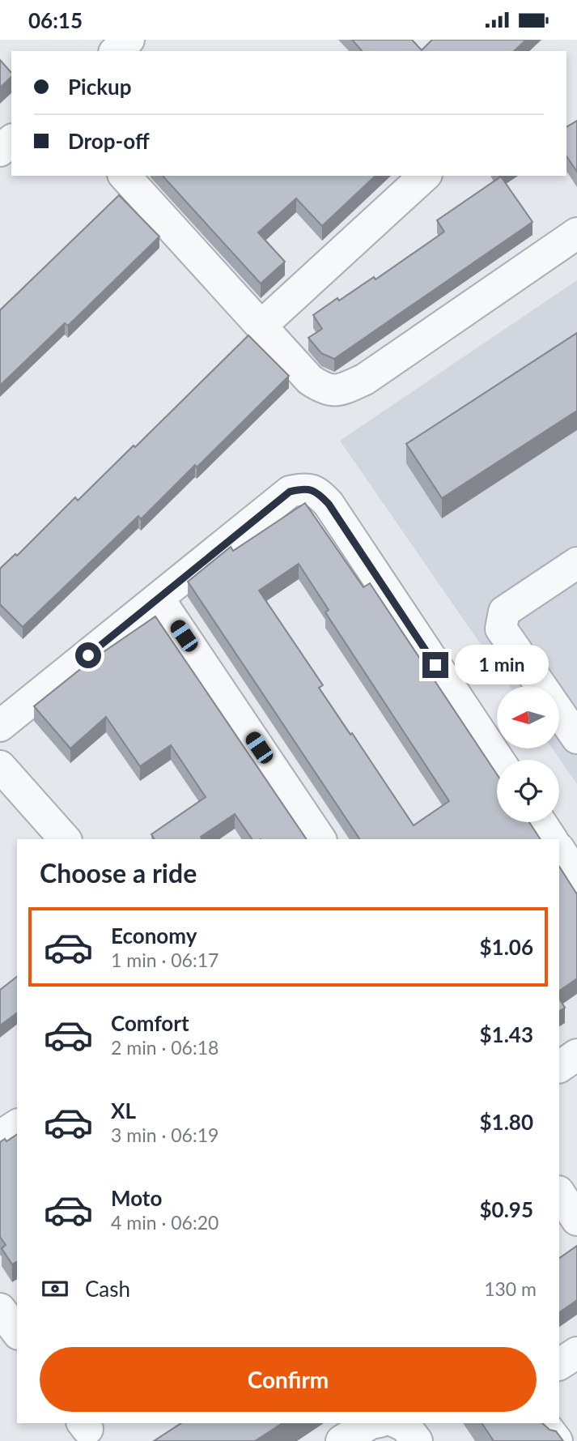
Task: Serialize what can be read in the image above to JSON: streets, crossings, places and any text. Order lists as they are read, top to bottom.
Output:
{
  "north": "left",
  "page": {
    "status": "06:15",
    "banner": ["Pickup", "Drop-off"],
    "bubble": "1 min",
    "heading": "Choose a ride",
    "list": [
      {
        "name": "Economy",
        "note": "1 min · 06:17",
        "value": "$1.06"
      },
      {
        "name": "Comfort",
        "note": "2 min · 06:18",
        "value": "$1.43"
      },
      {
        "name": "XL",
        "note": "3 min · 06:19",
        "value": "$1.80"
      },
      {
        "name": "Moto",
        "note": "4 min · 06:20",
        "value": "$0.95"
      }
    ],
    "pay": ["Cash", "130 m"],
    "buttons": "Confirm"
  }
}
